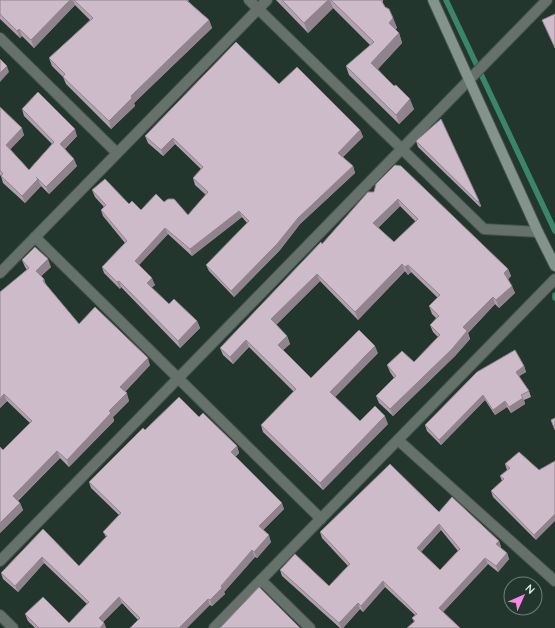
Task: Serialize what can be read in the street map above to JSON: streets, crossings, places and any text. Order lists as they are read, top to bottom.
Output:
{
  "north": "top right"
}
